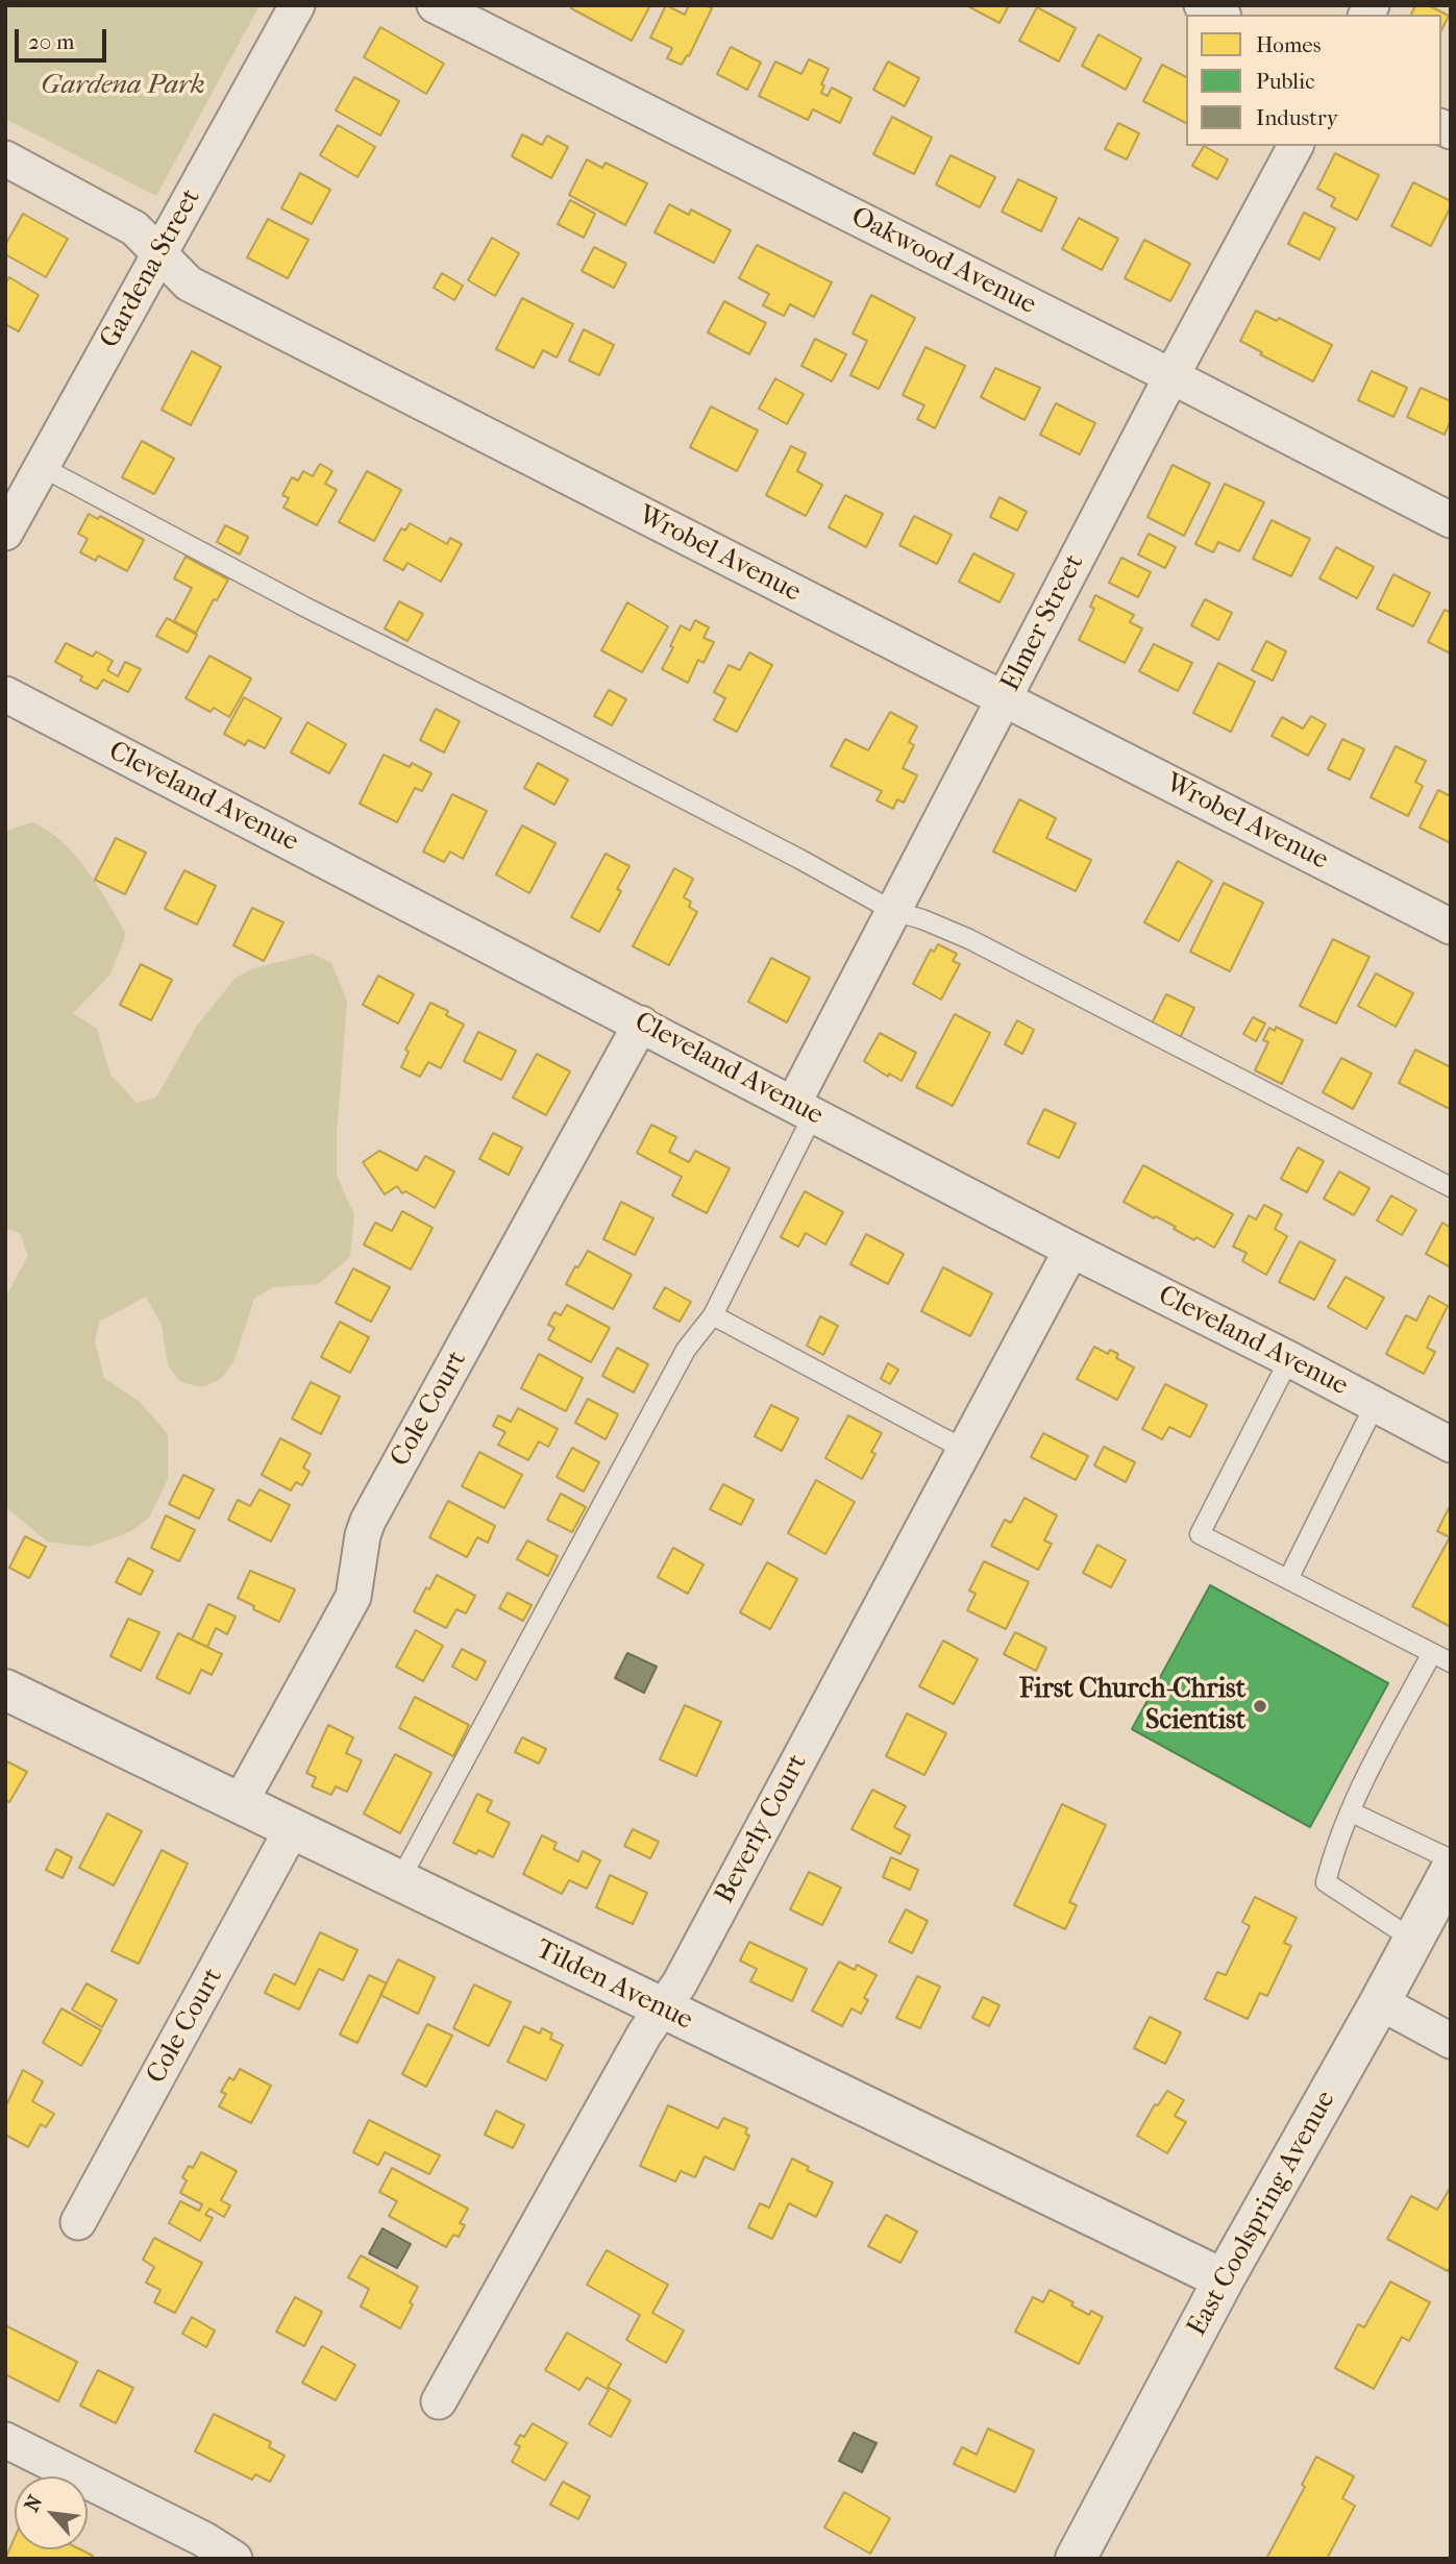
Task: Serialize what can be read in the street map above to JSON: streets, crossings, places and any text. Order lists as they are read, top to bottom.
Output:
{
  "streets": {
    "street": [
      "Oakwood Avenue",
      "Gardena Street",
      "Wrobel Avenue",
      "Elmer Street",
      "Cleveland Avenue",
      "Cole Court",
      "Beverly Court",
      "Tilden Avenue",
      "East Coolspring Avenue"
    ]
  },
  "crossings": [
    ["Oakwood Avenue", "Elmer Street"],
    ["Gardena Street", "Wrobel Avenue"],
    ["Wrobel Avenue", "Elmer Street"],
    ["Elmer Street", "Cleveland Avenue"],
    ["Cleveland Avenue", "Cole Court"],
    ["Cleveland Avenue", "Beverly Court"],
    ["Cole Court", "Tilden Avenue"],
    ["Beverly Court", "Tilden Avenue"],
    ["Tilden Avenue", "East Coolspring Avenue"]
  ],
  "parks": ["Gardena Park"],
  "places": ["First Church-Christ Scientist"],
  "legend": ["Homes", "Public", "Industry"],
  "scale_bar": "20 m",
  "north": "top left"
}
